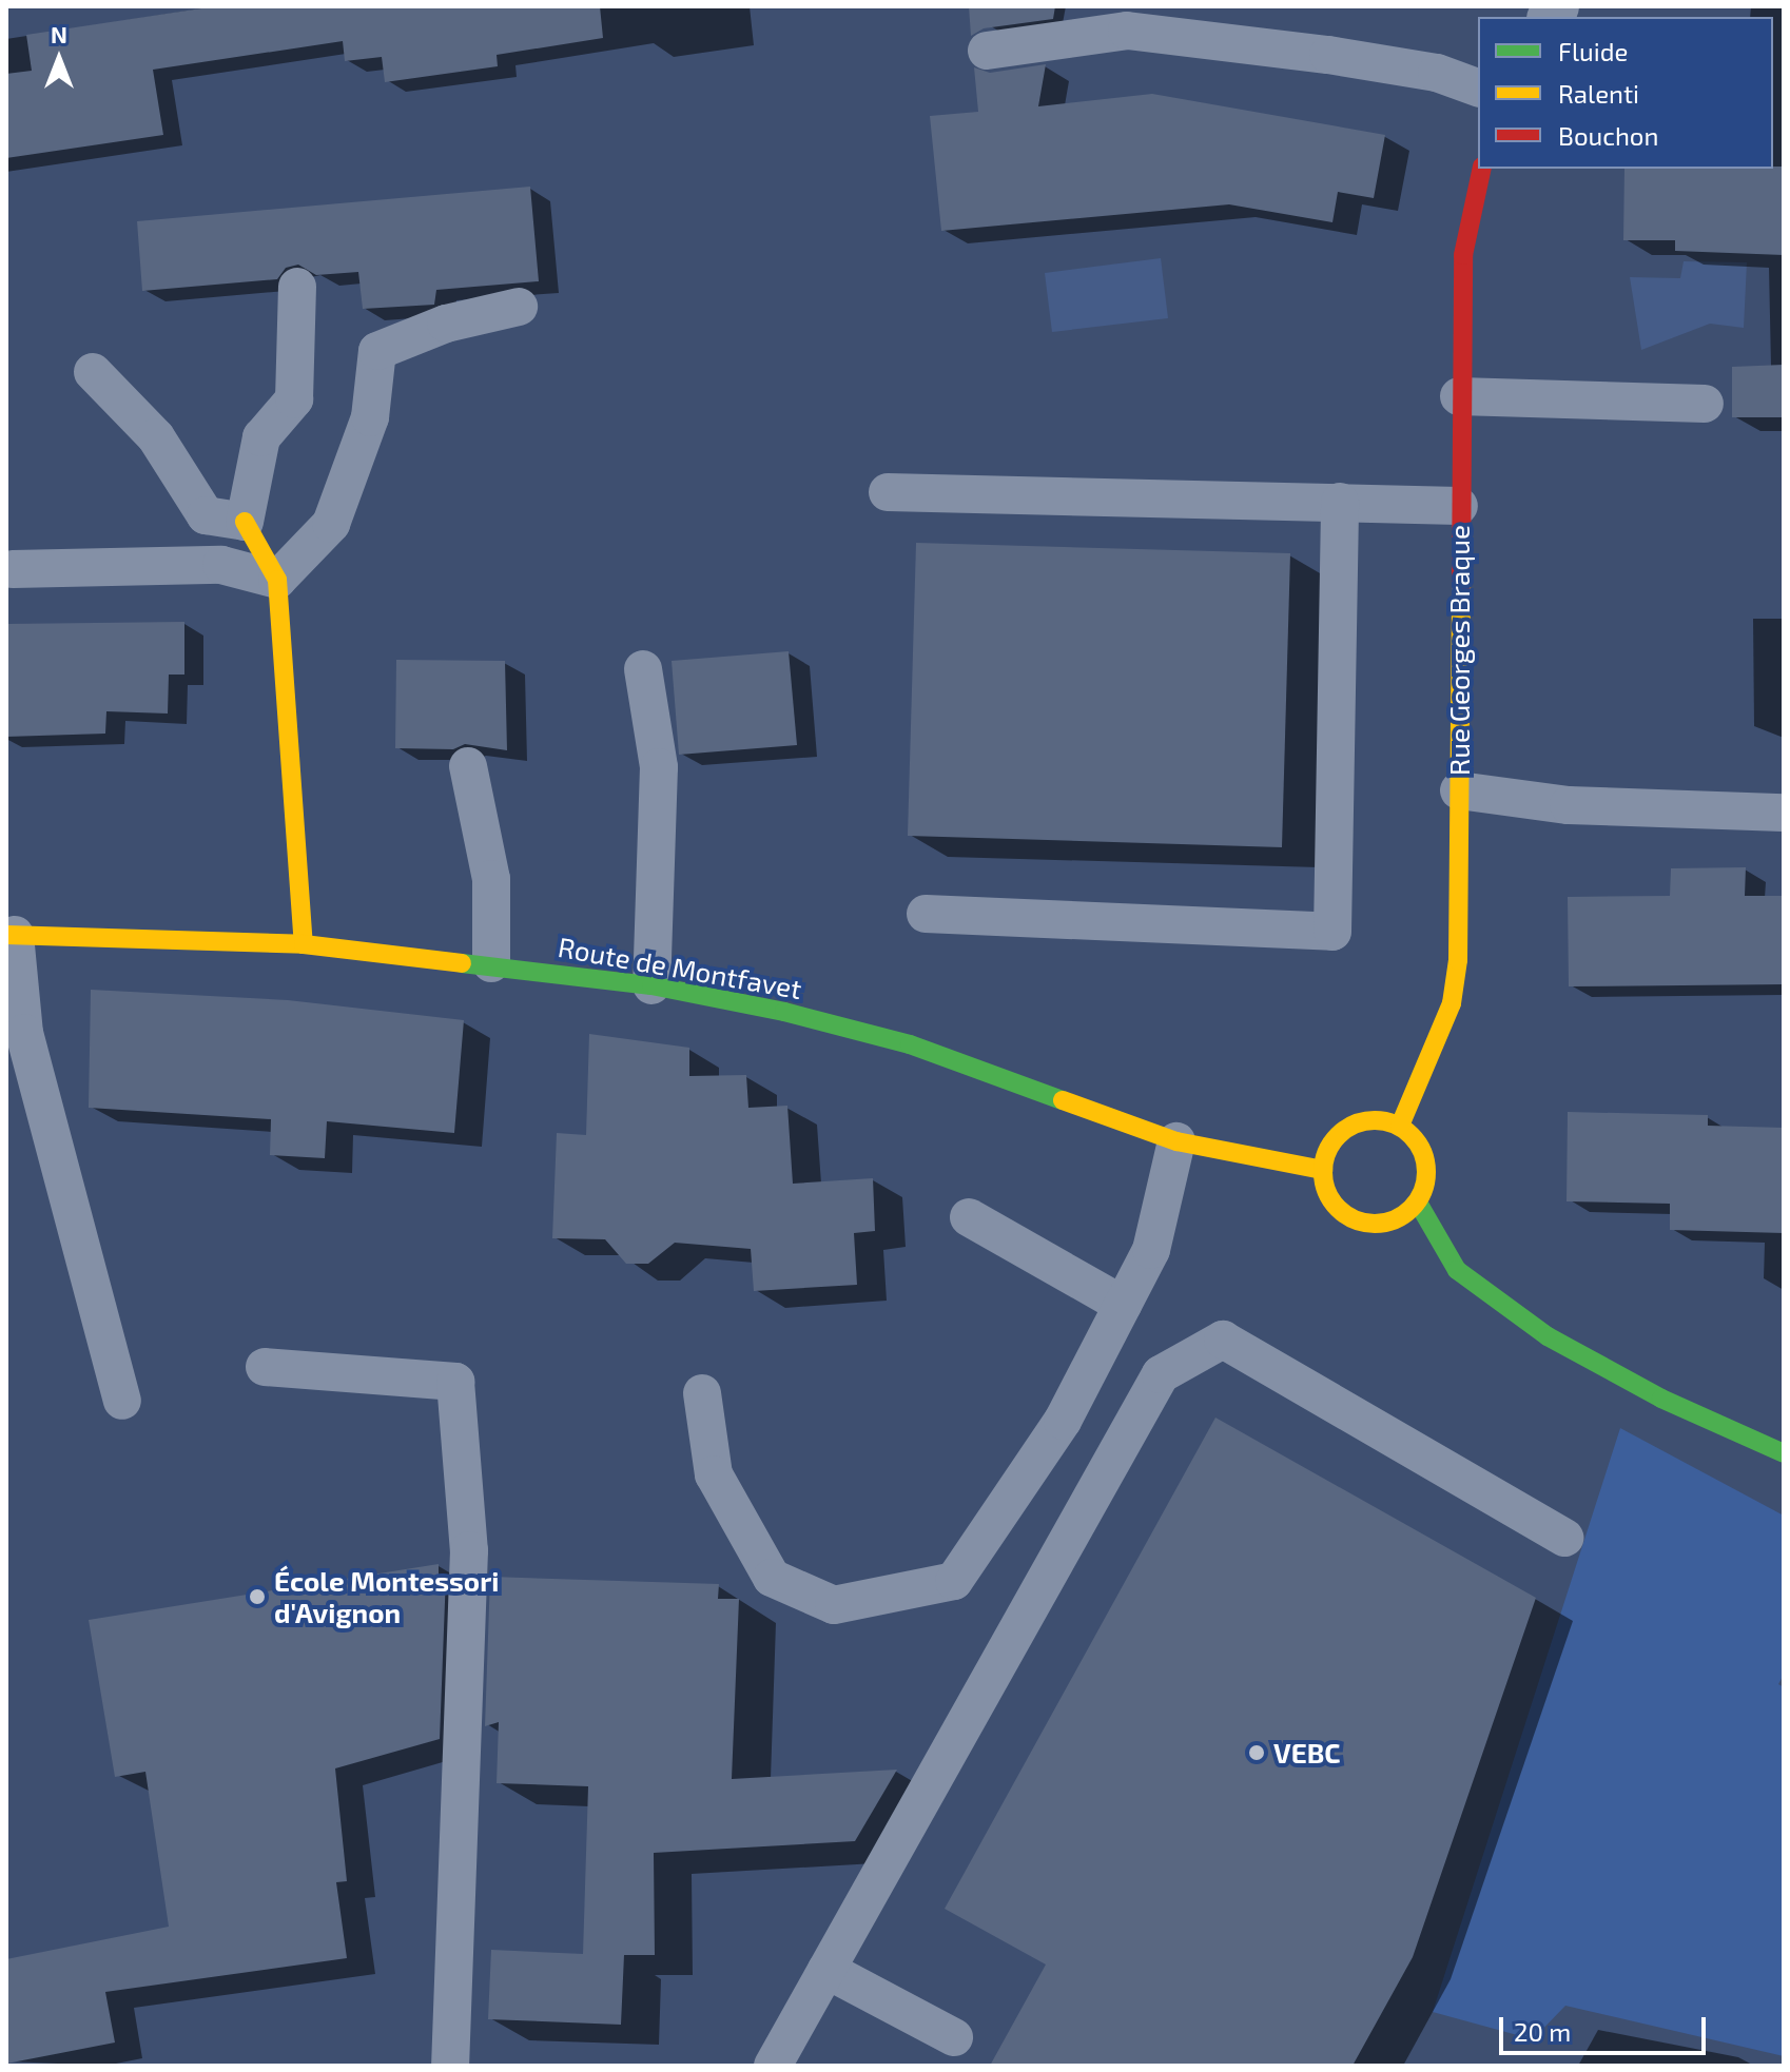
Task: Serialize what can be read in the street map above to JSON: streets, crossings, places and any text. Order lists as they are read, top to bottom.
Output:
{
  "streets": {
    "street": ["Rue Georges Braque", "Route de Montfavet"]
  },
  "crossings": [
    ["Rue Georges Braque", "Route de Montfavet"]
  ],
  "places": ["École Montessori d'Avignon", "VEBC"],
  "legend": ["Fluide", "Ralenti", "Bouchon"],
  "scale_bar": "20 m",
  "north": "top"
}
